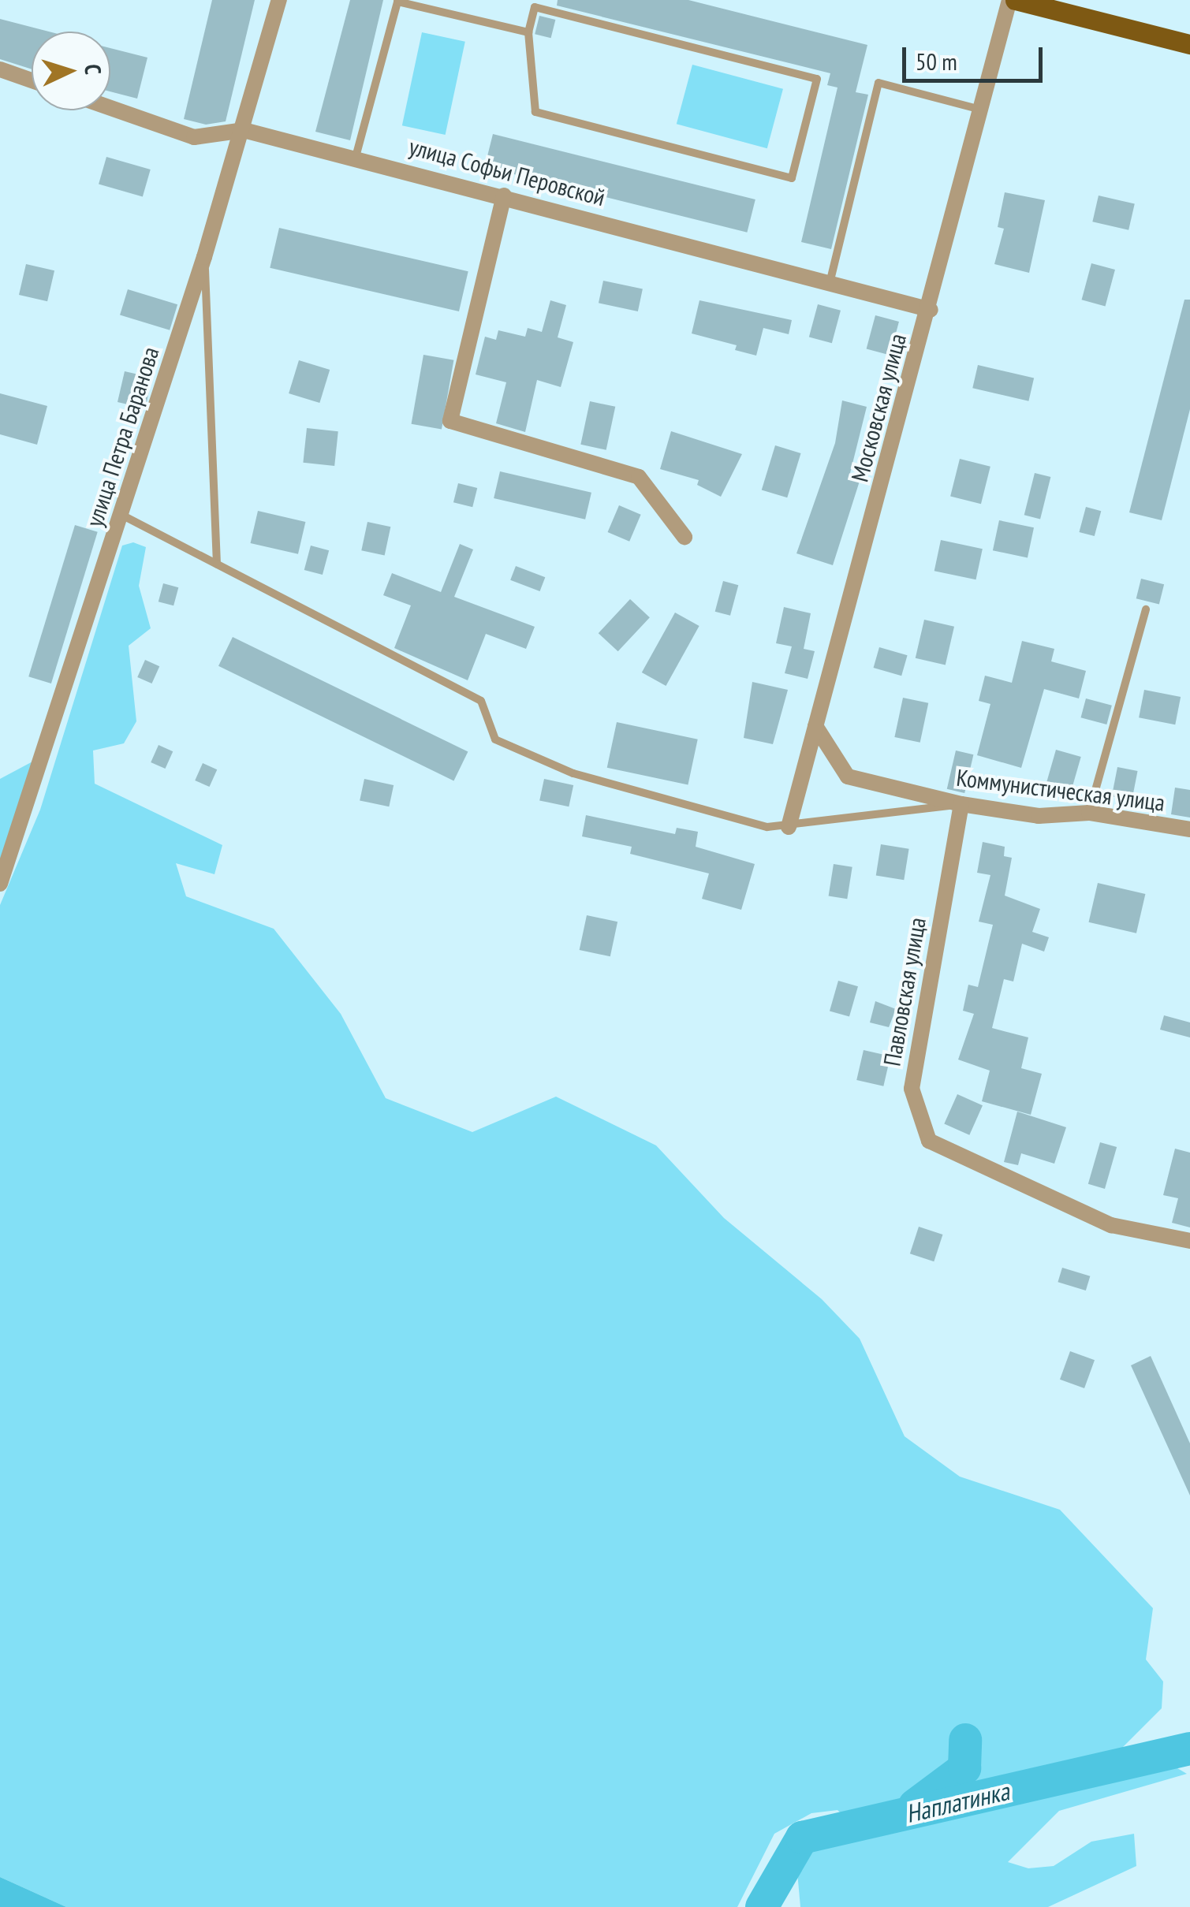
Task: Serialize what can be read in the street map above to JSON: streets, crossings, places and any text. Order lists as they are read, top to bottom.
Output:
{
  "streets": {
    "street": [
      "улица Софьи Перовской",
      "Московская улица",
      "улица Петра Баранова",
      "Коммунистическая улица",
      "Павловская улица"
    ]
  },
  "crossings": [
    ["улица Софьи Перовской", "Московская улица"],
    ["улица Софьи Перовской", "улица Петра Баранова"],
    ["Московская улица", "Коммунистическая улица"],
    ["Коммунистическая улица", "Павловская улица"]
  ],
  "water": ["Наплатинка"],
  "scale_bar": "50 m",
  "north": "right"
}
